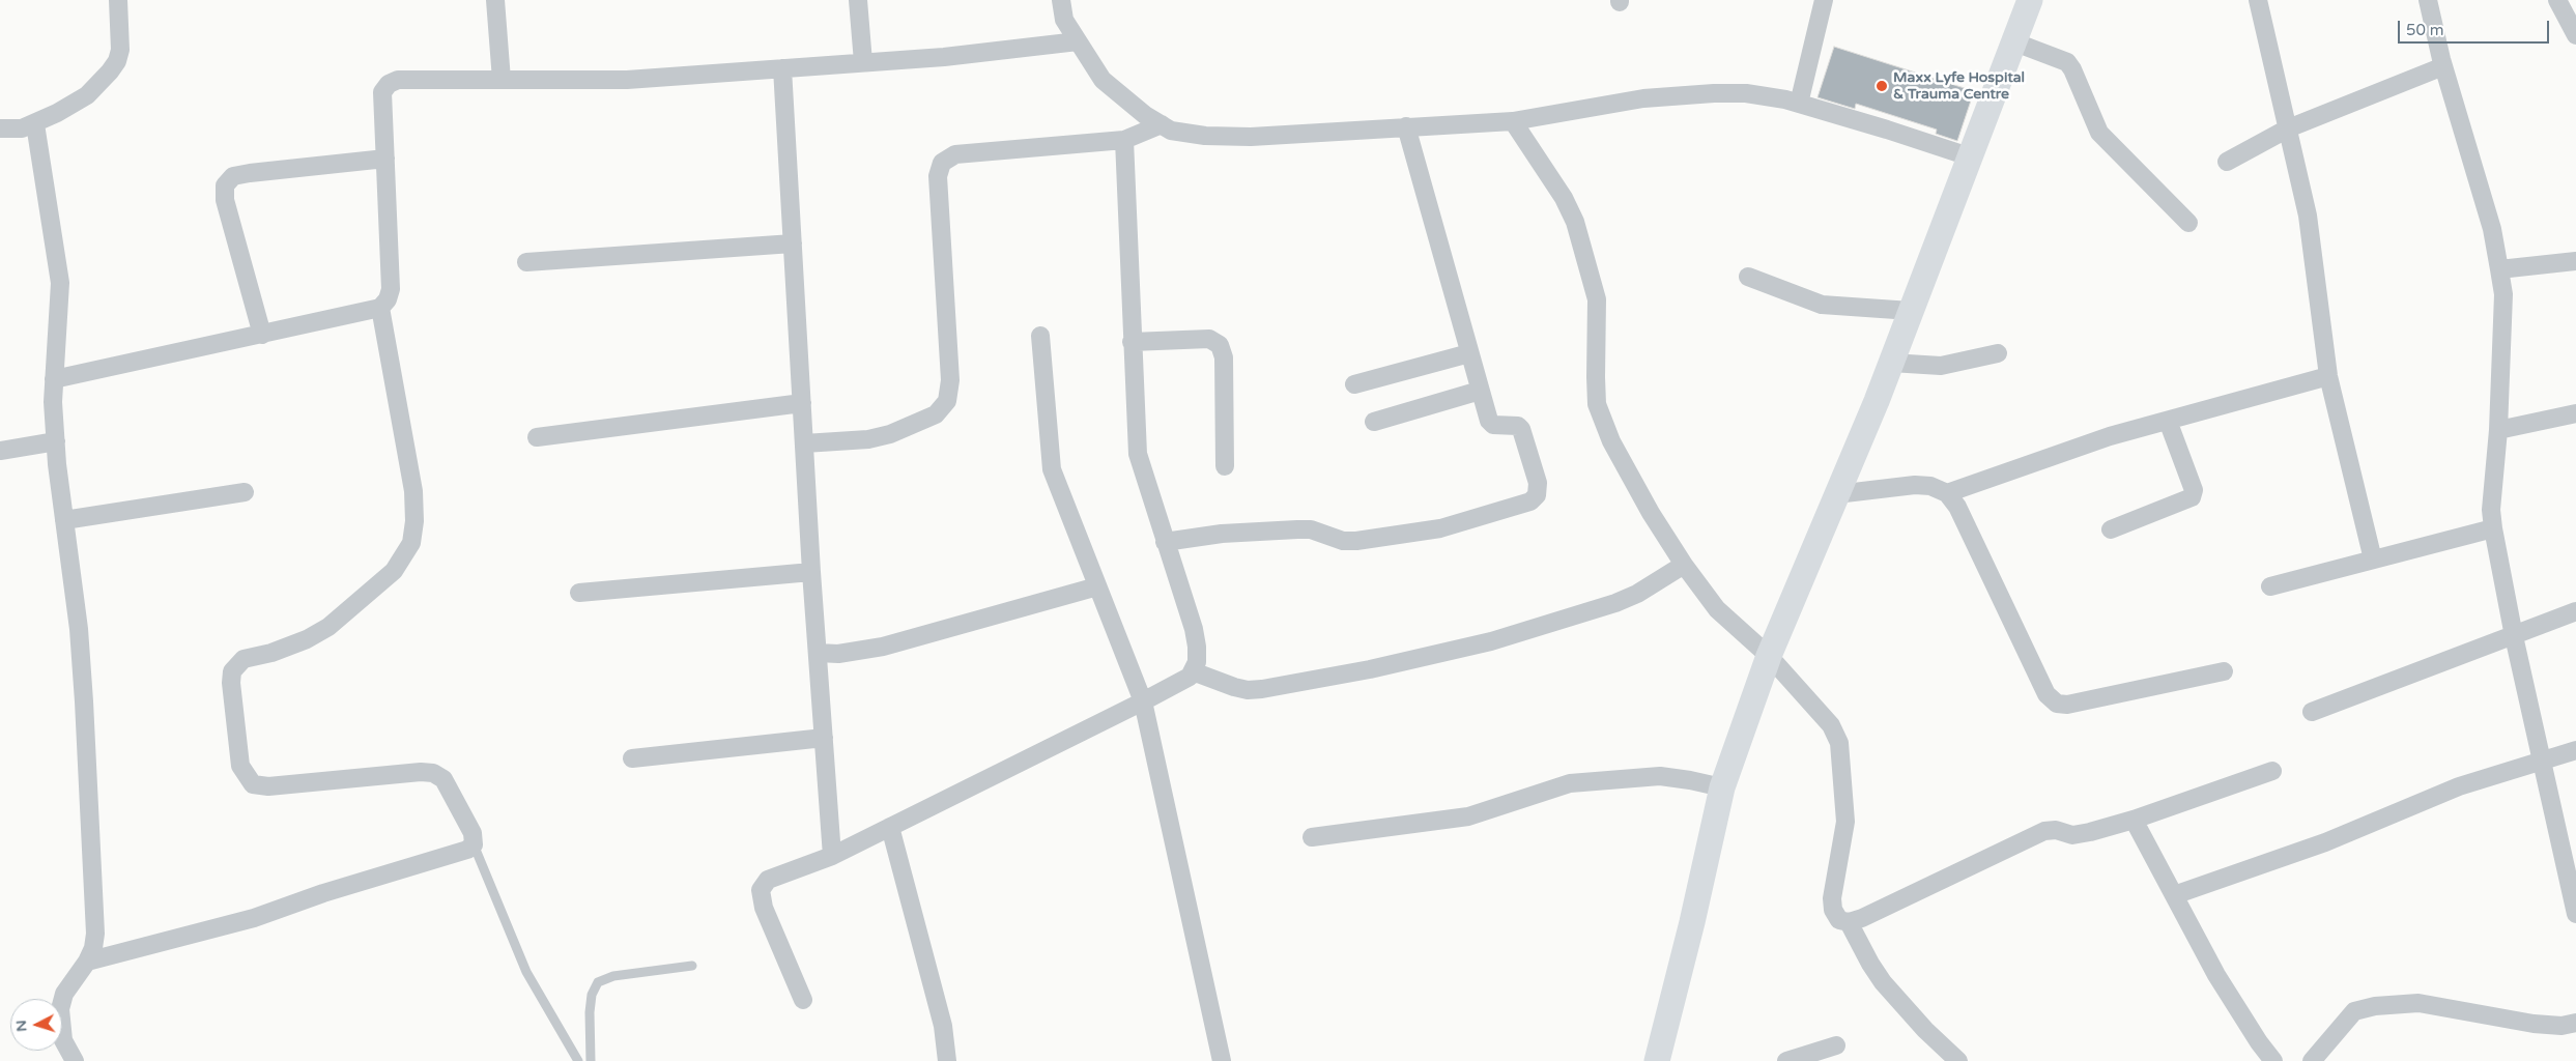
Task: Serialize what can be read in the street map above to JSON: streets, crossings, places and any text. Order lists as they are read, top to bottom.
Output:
{
  "places": ["Maxx Lyfe Hospital & Trauma Centre"],
  "scale_bar": "50 m",
  "north": "left"
}
